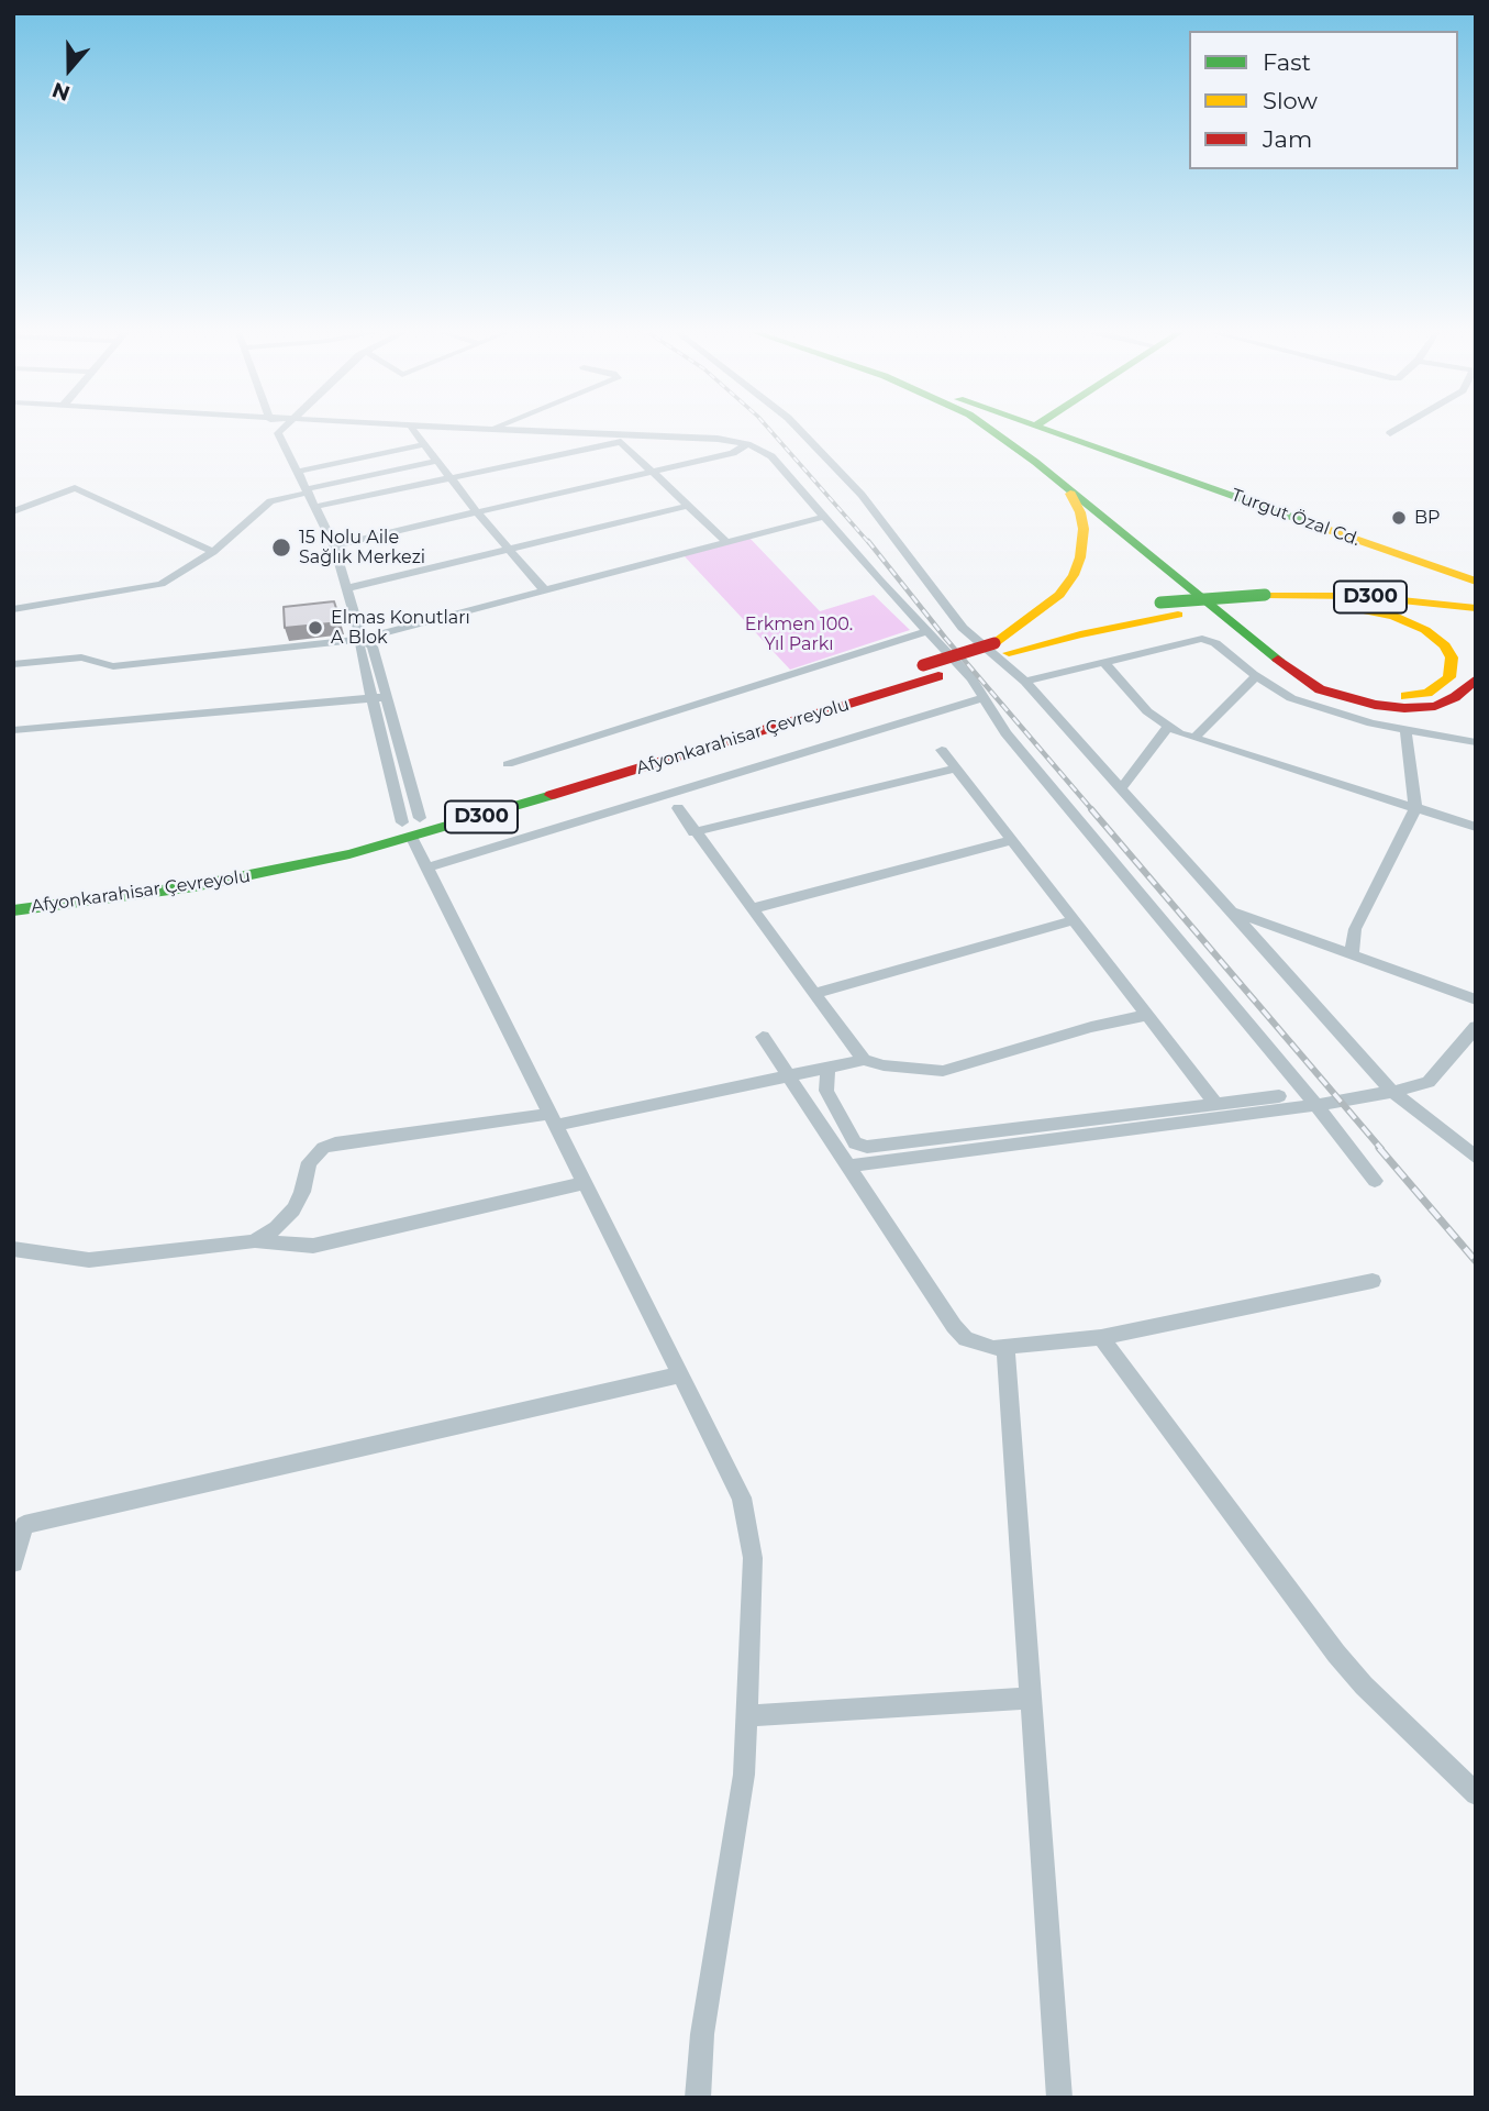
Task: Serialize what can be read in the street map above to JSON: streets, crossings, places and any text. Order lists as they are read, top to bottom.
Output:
{
  "streets": {
    "main road": ["Turgut Özal Cd.", "D300", "Afyonkarahisar Çevreyolu"]
  },
  "parks": ["Erkmen 100. Yıl Parkı"],
  "places": ["BP", "15 Nolu Aile Sağlık Merkezi", "Elmas Konutları A Blok"],
  "legend": ["Fast", "Slow", "Jam"],
  "north": "bottom"
}
